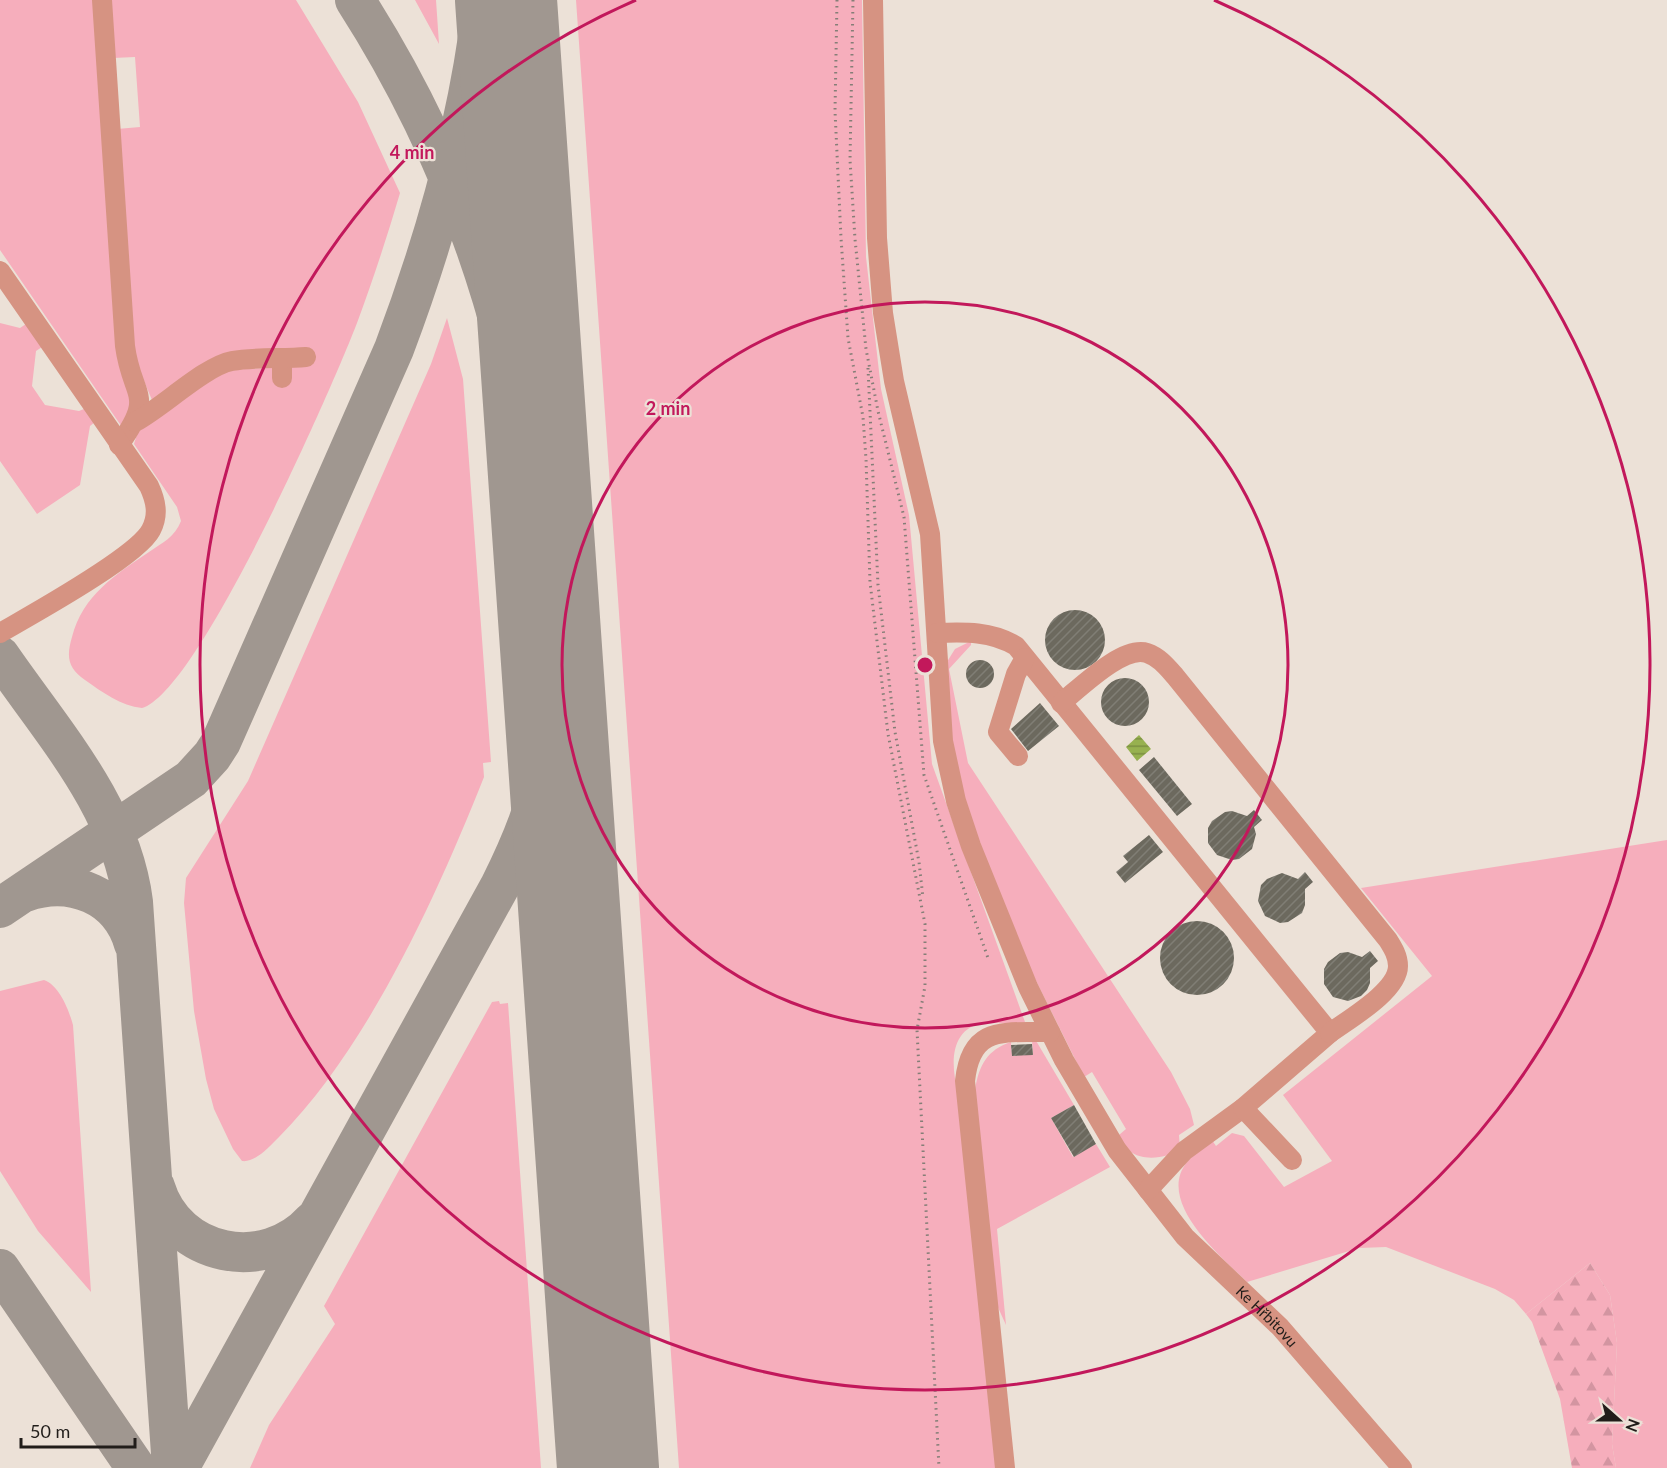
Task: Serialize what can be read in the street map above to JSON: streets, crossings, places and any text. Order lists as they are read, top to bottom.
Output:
{
  "streets": {
    "street": ["Ke Hřbitovu"]
  },
  "scale_bar": "50 m",
  "north": "right",
  "rings": ["4 min", "2 min"]
}
